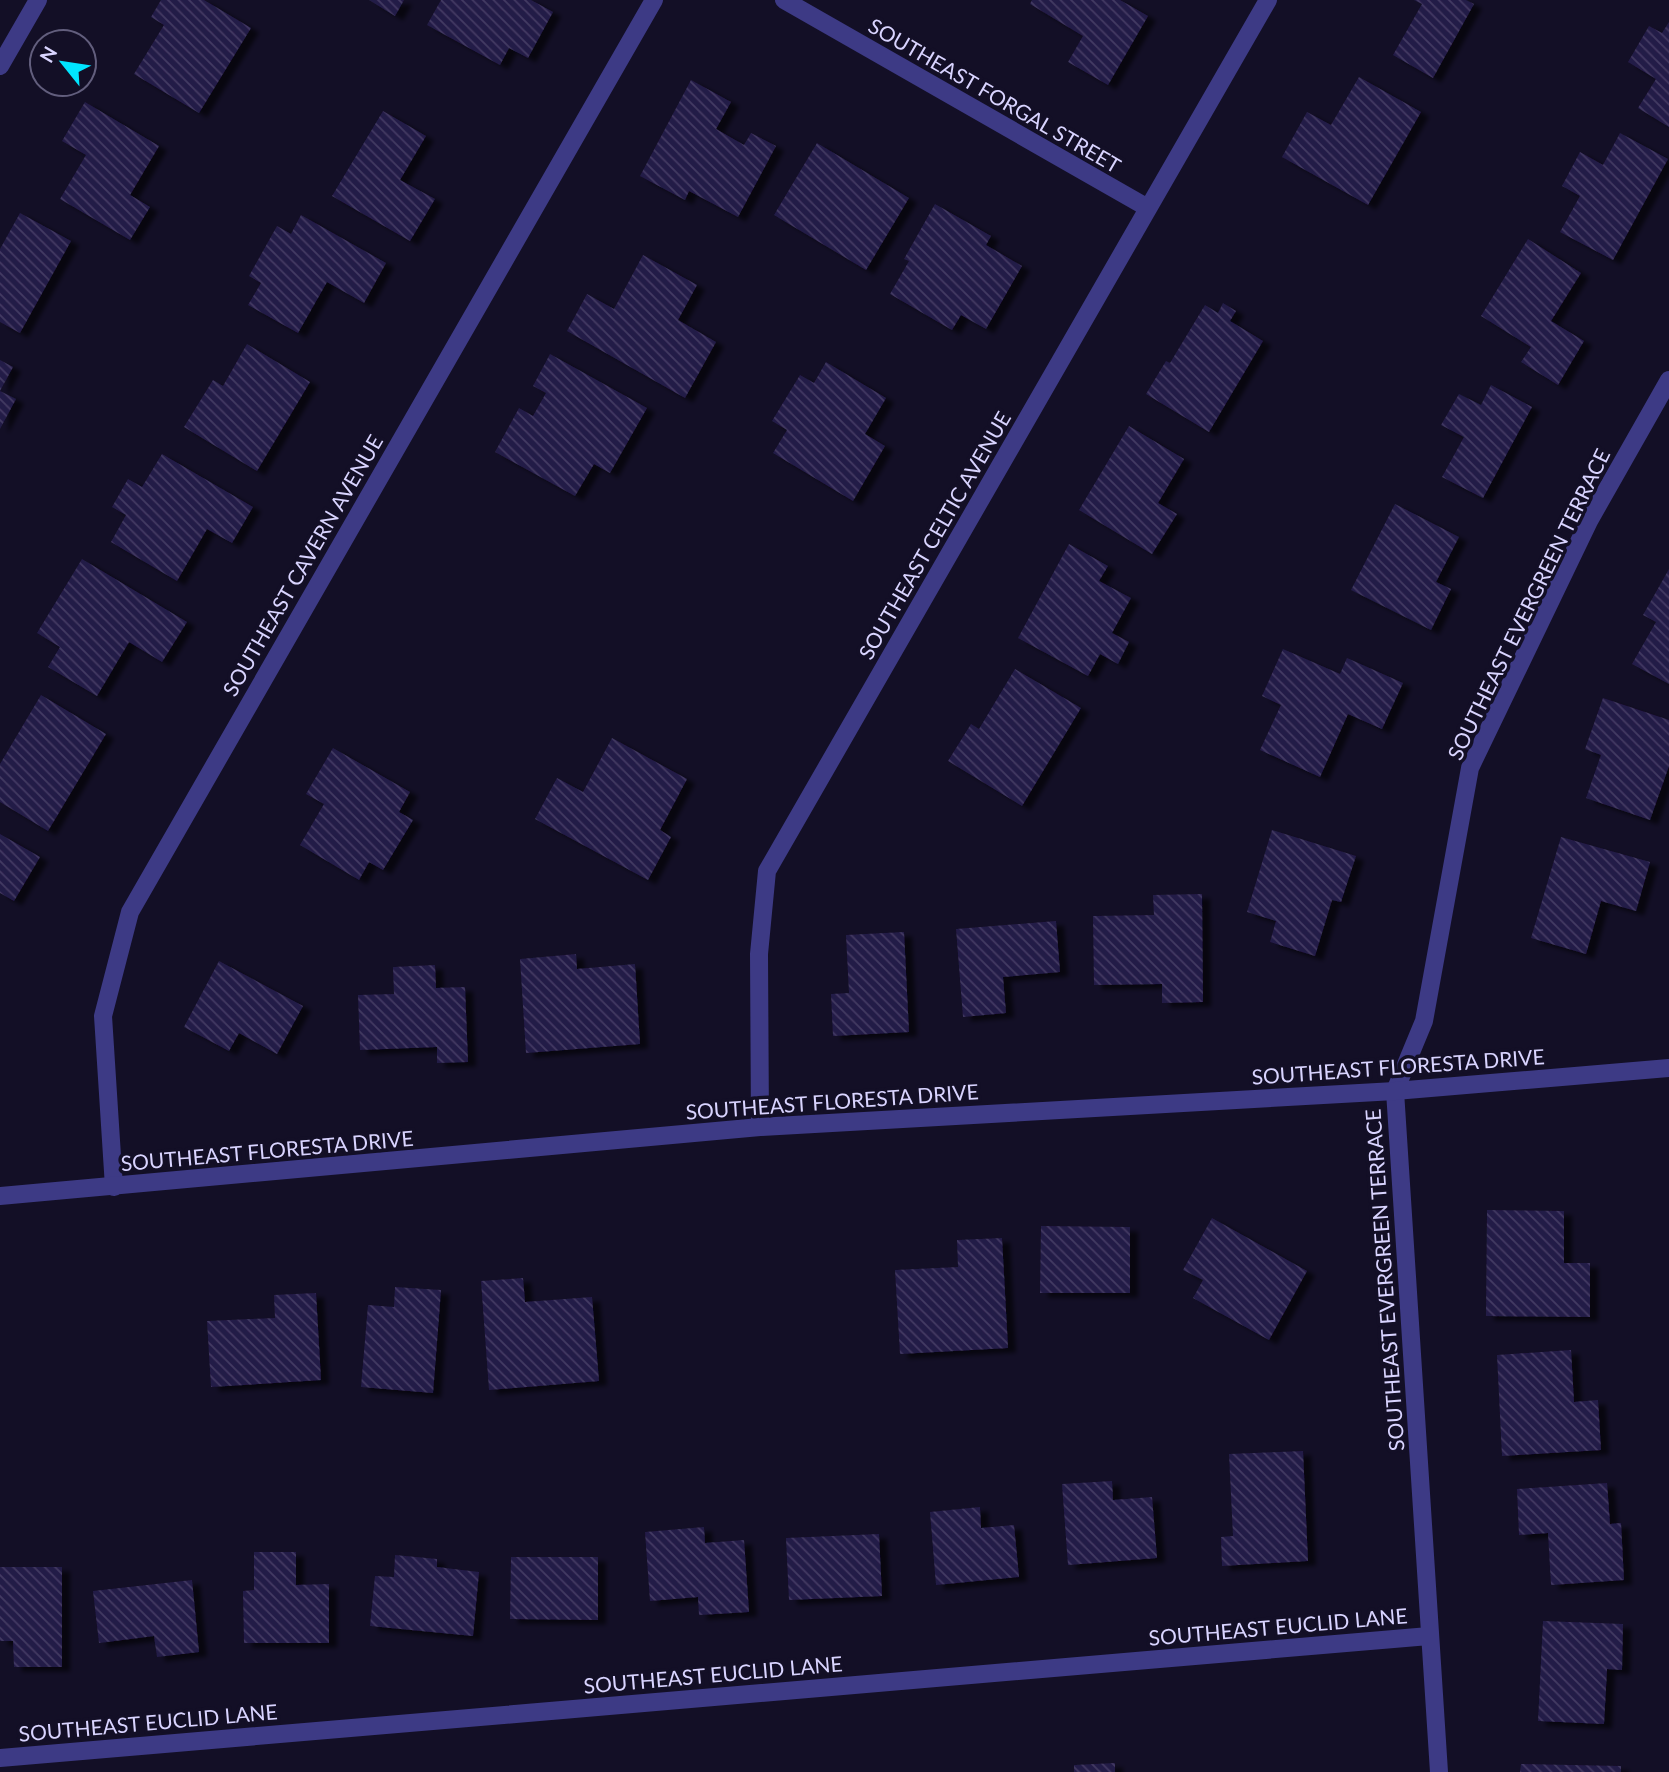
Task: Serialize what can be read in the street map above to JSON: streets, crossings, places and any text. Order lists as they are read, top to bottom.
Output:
{
  "streets": {
    "street": [
      "SOUTHEAST FORGAL STREET",
      "SOUTHEAST CELTIC AVENUE",
      "SOUTHEAST CAVERN AVENUE",
      "SOUTHEAST EVERGREEN TERRACE",
      "SOUTHEAST FLORESTA DRIVE",
      "SOUTHEAST EUCLID LANE"
    ]
  },
  "crossings": [
    ["SOUTHEAST FORGAL STREET", "SOUTHEAST CELTIC AVENUE"],
    ["SOUTHEAST CELTIC AVENUE", "SOUTHEAST FLORESTA DRIVE"],
    ["SOUTHEAST CAVERN AVENUE", "SOUTHEAST FLORESTA DRIVE"],
    ["SOUTHEAST EVERGREEN TERRACE", "SOUTHEAST FLORESTA DRIVE"],
    ["SOUTHEAST EVERGREEN TERRACE", "SOUTHEAST EUCLID LANE"]
  ],
  "north": "top left"
}
